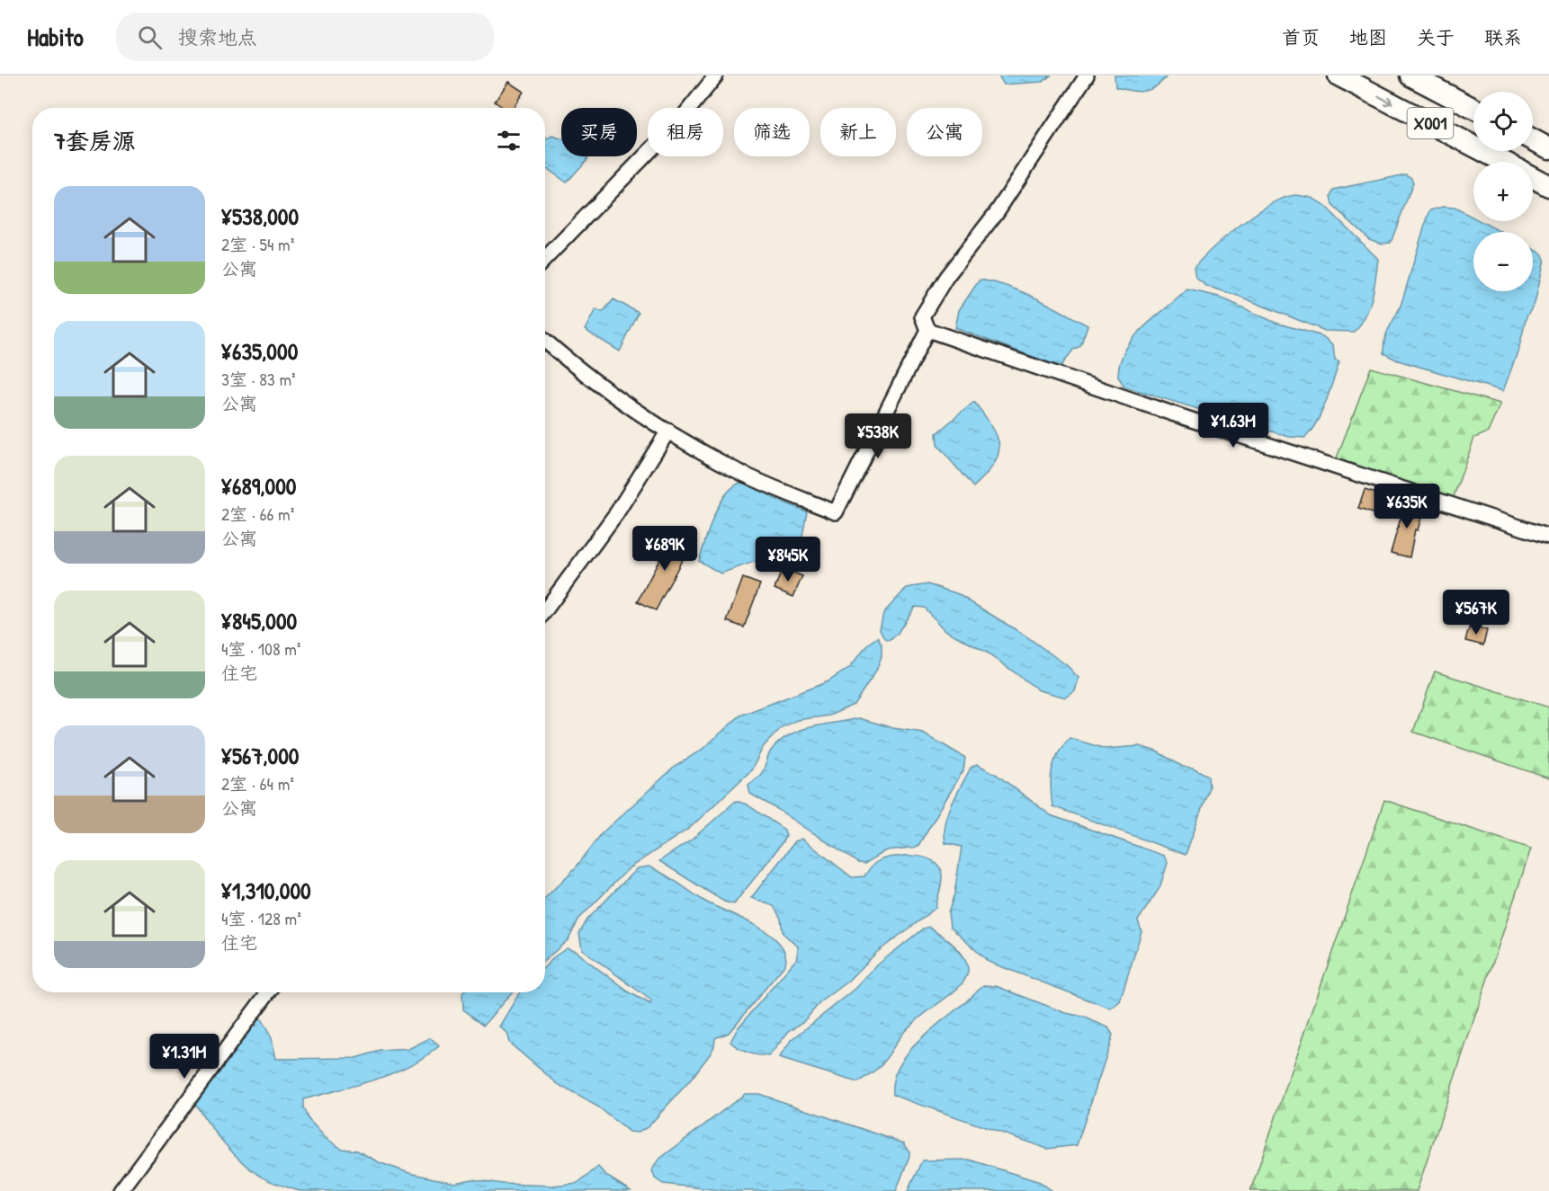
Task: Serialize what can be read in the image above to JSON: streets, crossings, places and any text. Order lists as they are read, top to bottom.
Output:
{
  "streets": {
    "main road": ["X001"]
  },
  "page": {
    "header": "Habito",
    "search": "搜索地点",
    "nav": [
      "首页",
      "地图",
      "关于",
      "联系"
    ],
    "map_buttons": ["+", "−"],
    "chip": [
      "买房",
      "租房",
      "筛选",
      "新上",
      "公寓"
    ],
    "heading": "7套房源",
    "list": [
      {
        "name": "¥538,000",
        "note": "2室 · 54 m² · 公寓"
      },
      {
        "name": "¥635,000",
        "note": "3室 · 83 m² · 公寓"
      },
      {
        "name": "¥689,000",
        "note": "2室 · 66 m² · 公寓"
      },
      {
        "name": "¥845,000",
        "note": "4室 · 108 m² · 住宅"
      },
      {
        "name": "¥567,000",
        "note": "2室 · 64 m² · 公寓"
      },
      {
        "name": "¥1,310,000",
        "note": "4室 · 128 m² · 住宅"
      }
    ],
    "price": [
      "¥1.63M",
      "¥538K",
      "¥635K",
      "¥689K",
      "¥845K",
      "¥567K",
      "¥1.31M"
    ]
  }
}
